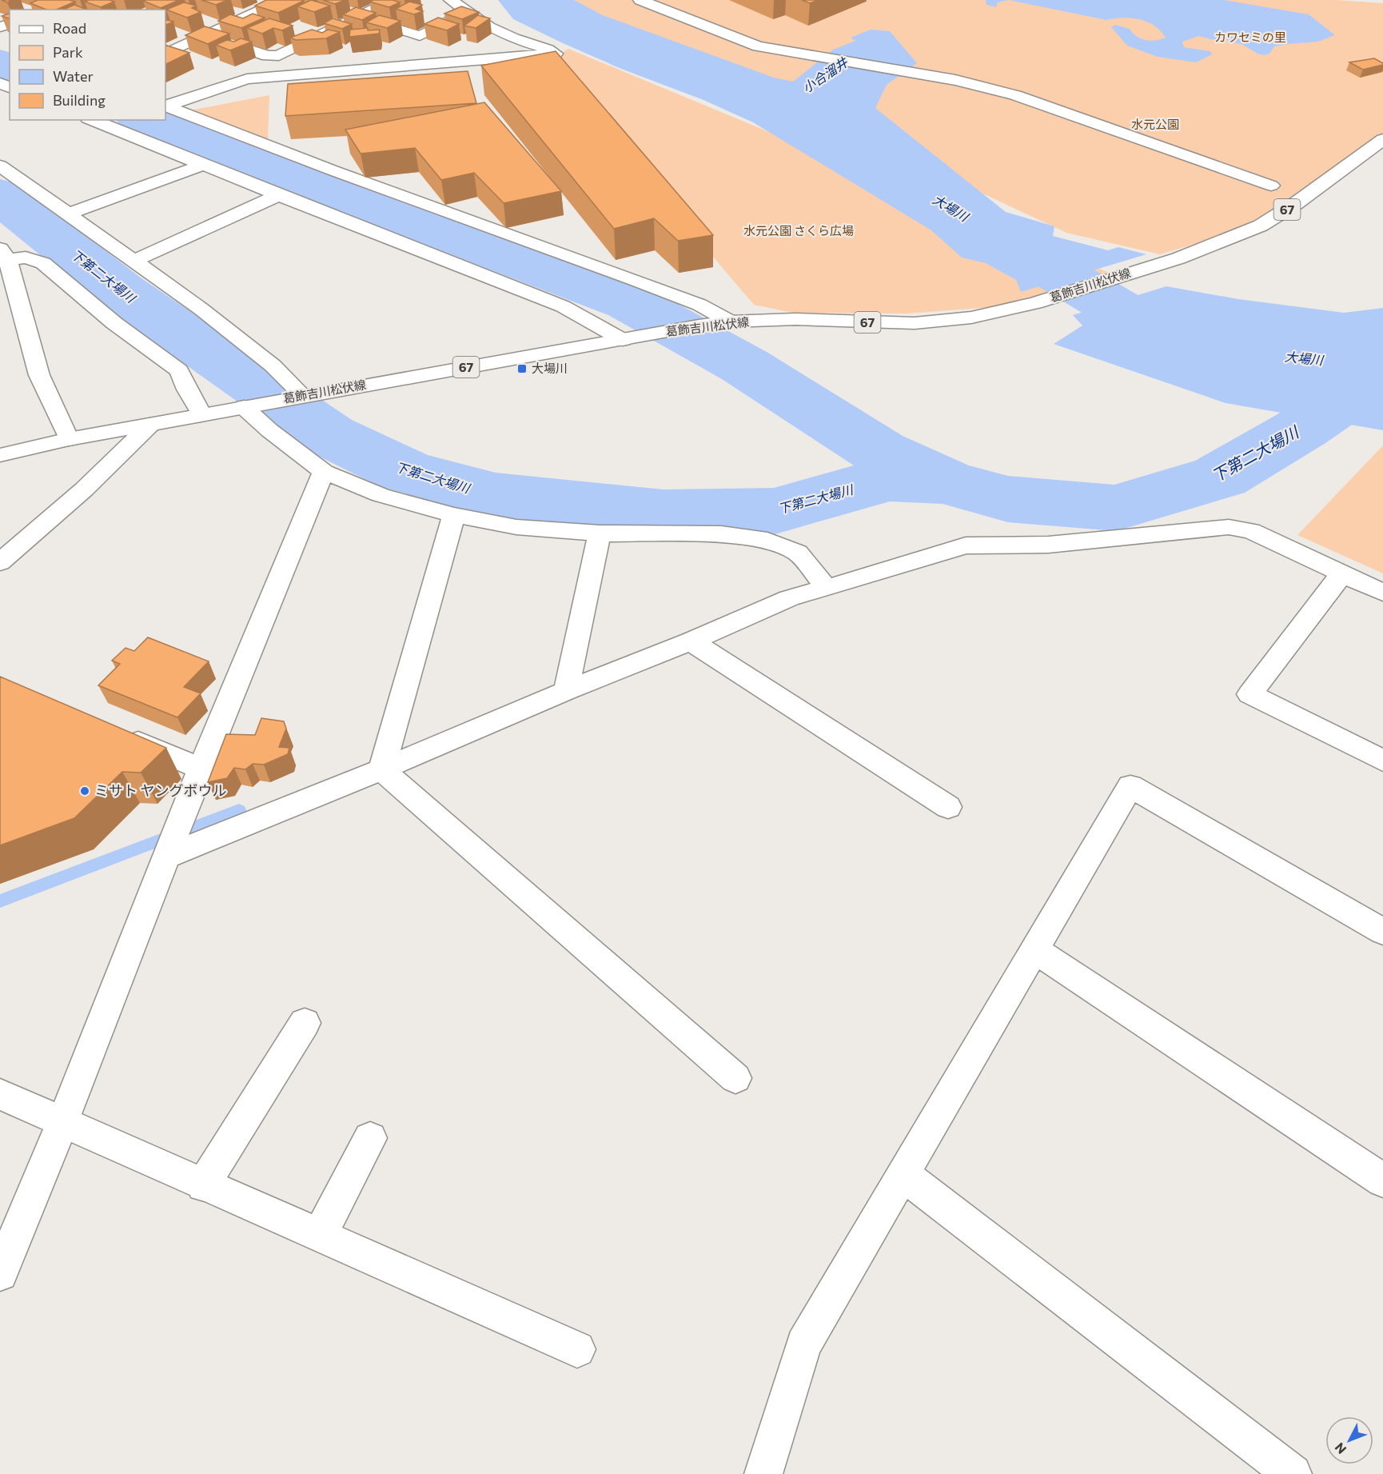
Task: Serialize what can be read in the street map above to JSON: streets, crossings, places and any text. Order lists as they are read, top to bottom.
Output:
{
  "streets": {
    "street": ["67", "葛飾吉川松伏線"]
  },
  "water": ["小合溜井", "大場川", "下第二大場川"],
  "parks": ["カワセミの里", "水元公園", "水元公園 さくら広場"],
  "places": {
    "transit": ["大場川"],
    "other": ["ミサト ヤングボウル"]
  },
  "legend": [
    "Road",
    "Park",
    "Water",
    "Building"
  ],
  "north": "bottom left"
}
